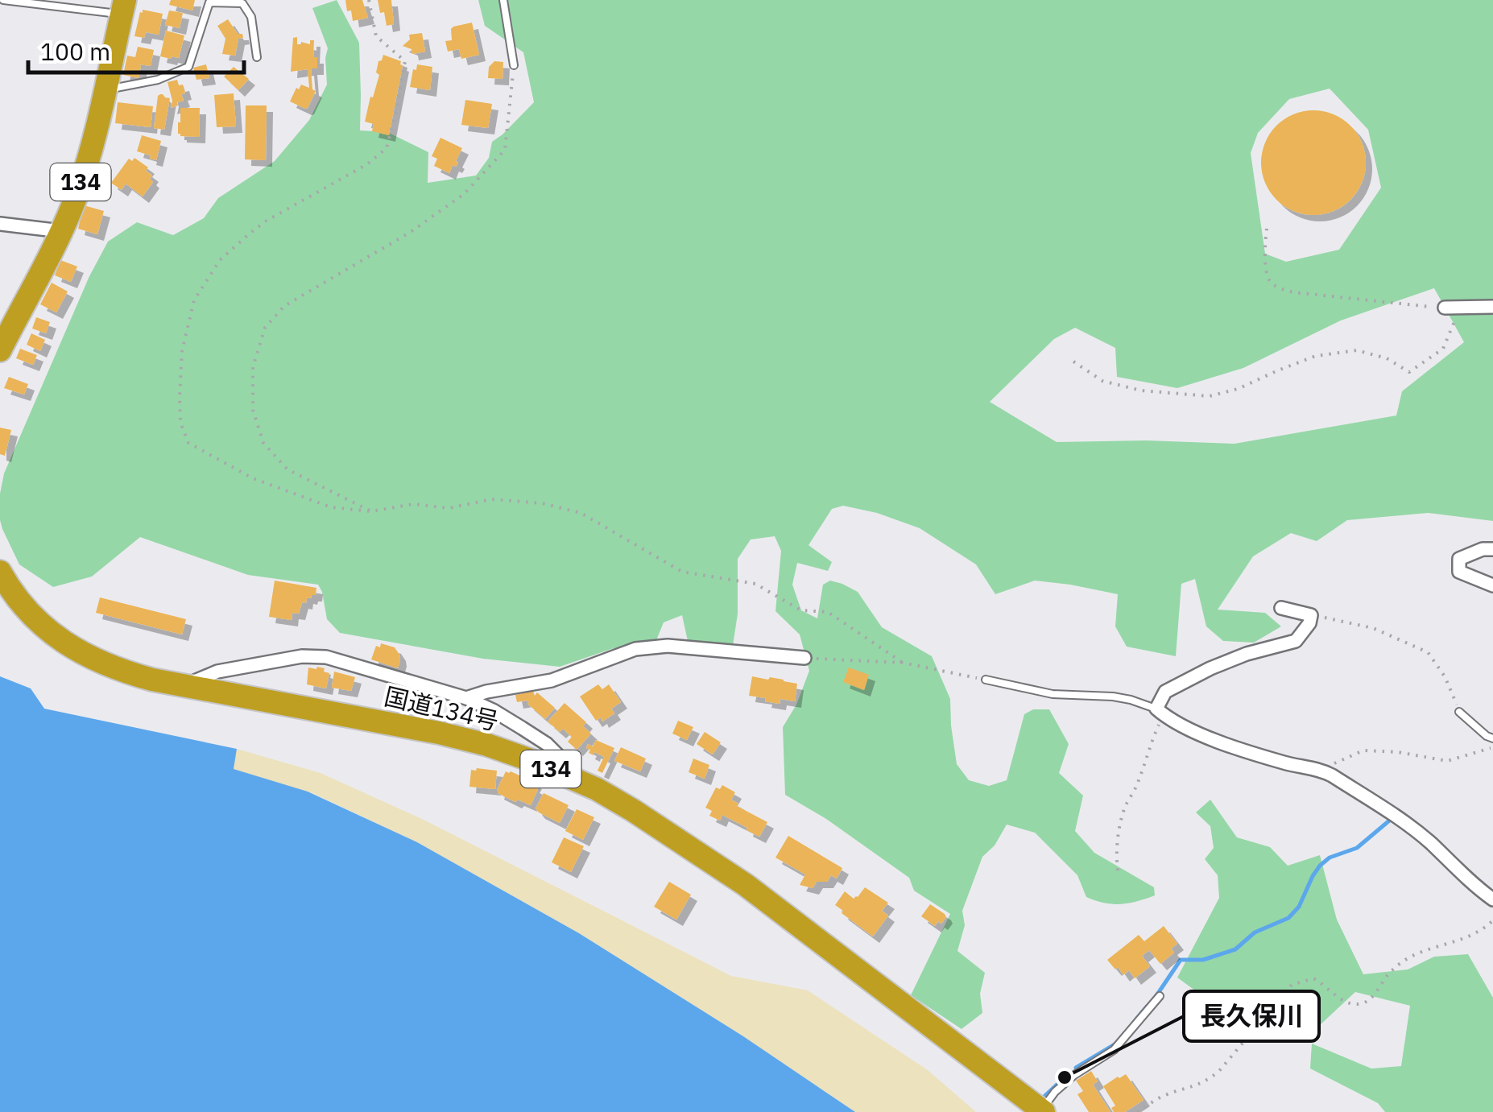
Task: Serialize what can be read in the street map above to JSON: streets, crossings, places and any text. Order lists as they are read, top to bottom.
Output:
{
  "streets": {
    "highway": ["134", "国道134号"]
  },
  "places": ["長久保川"],
  "scale_bar": "100 m"
}
